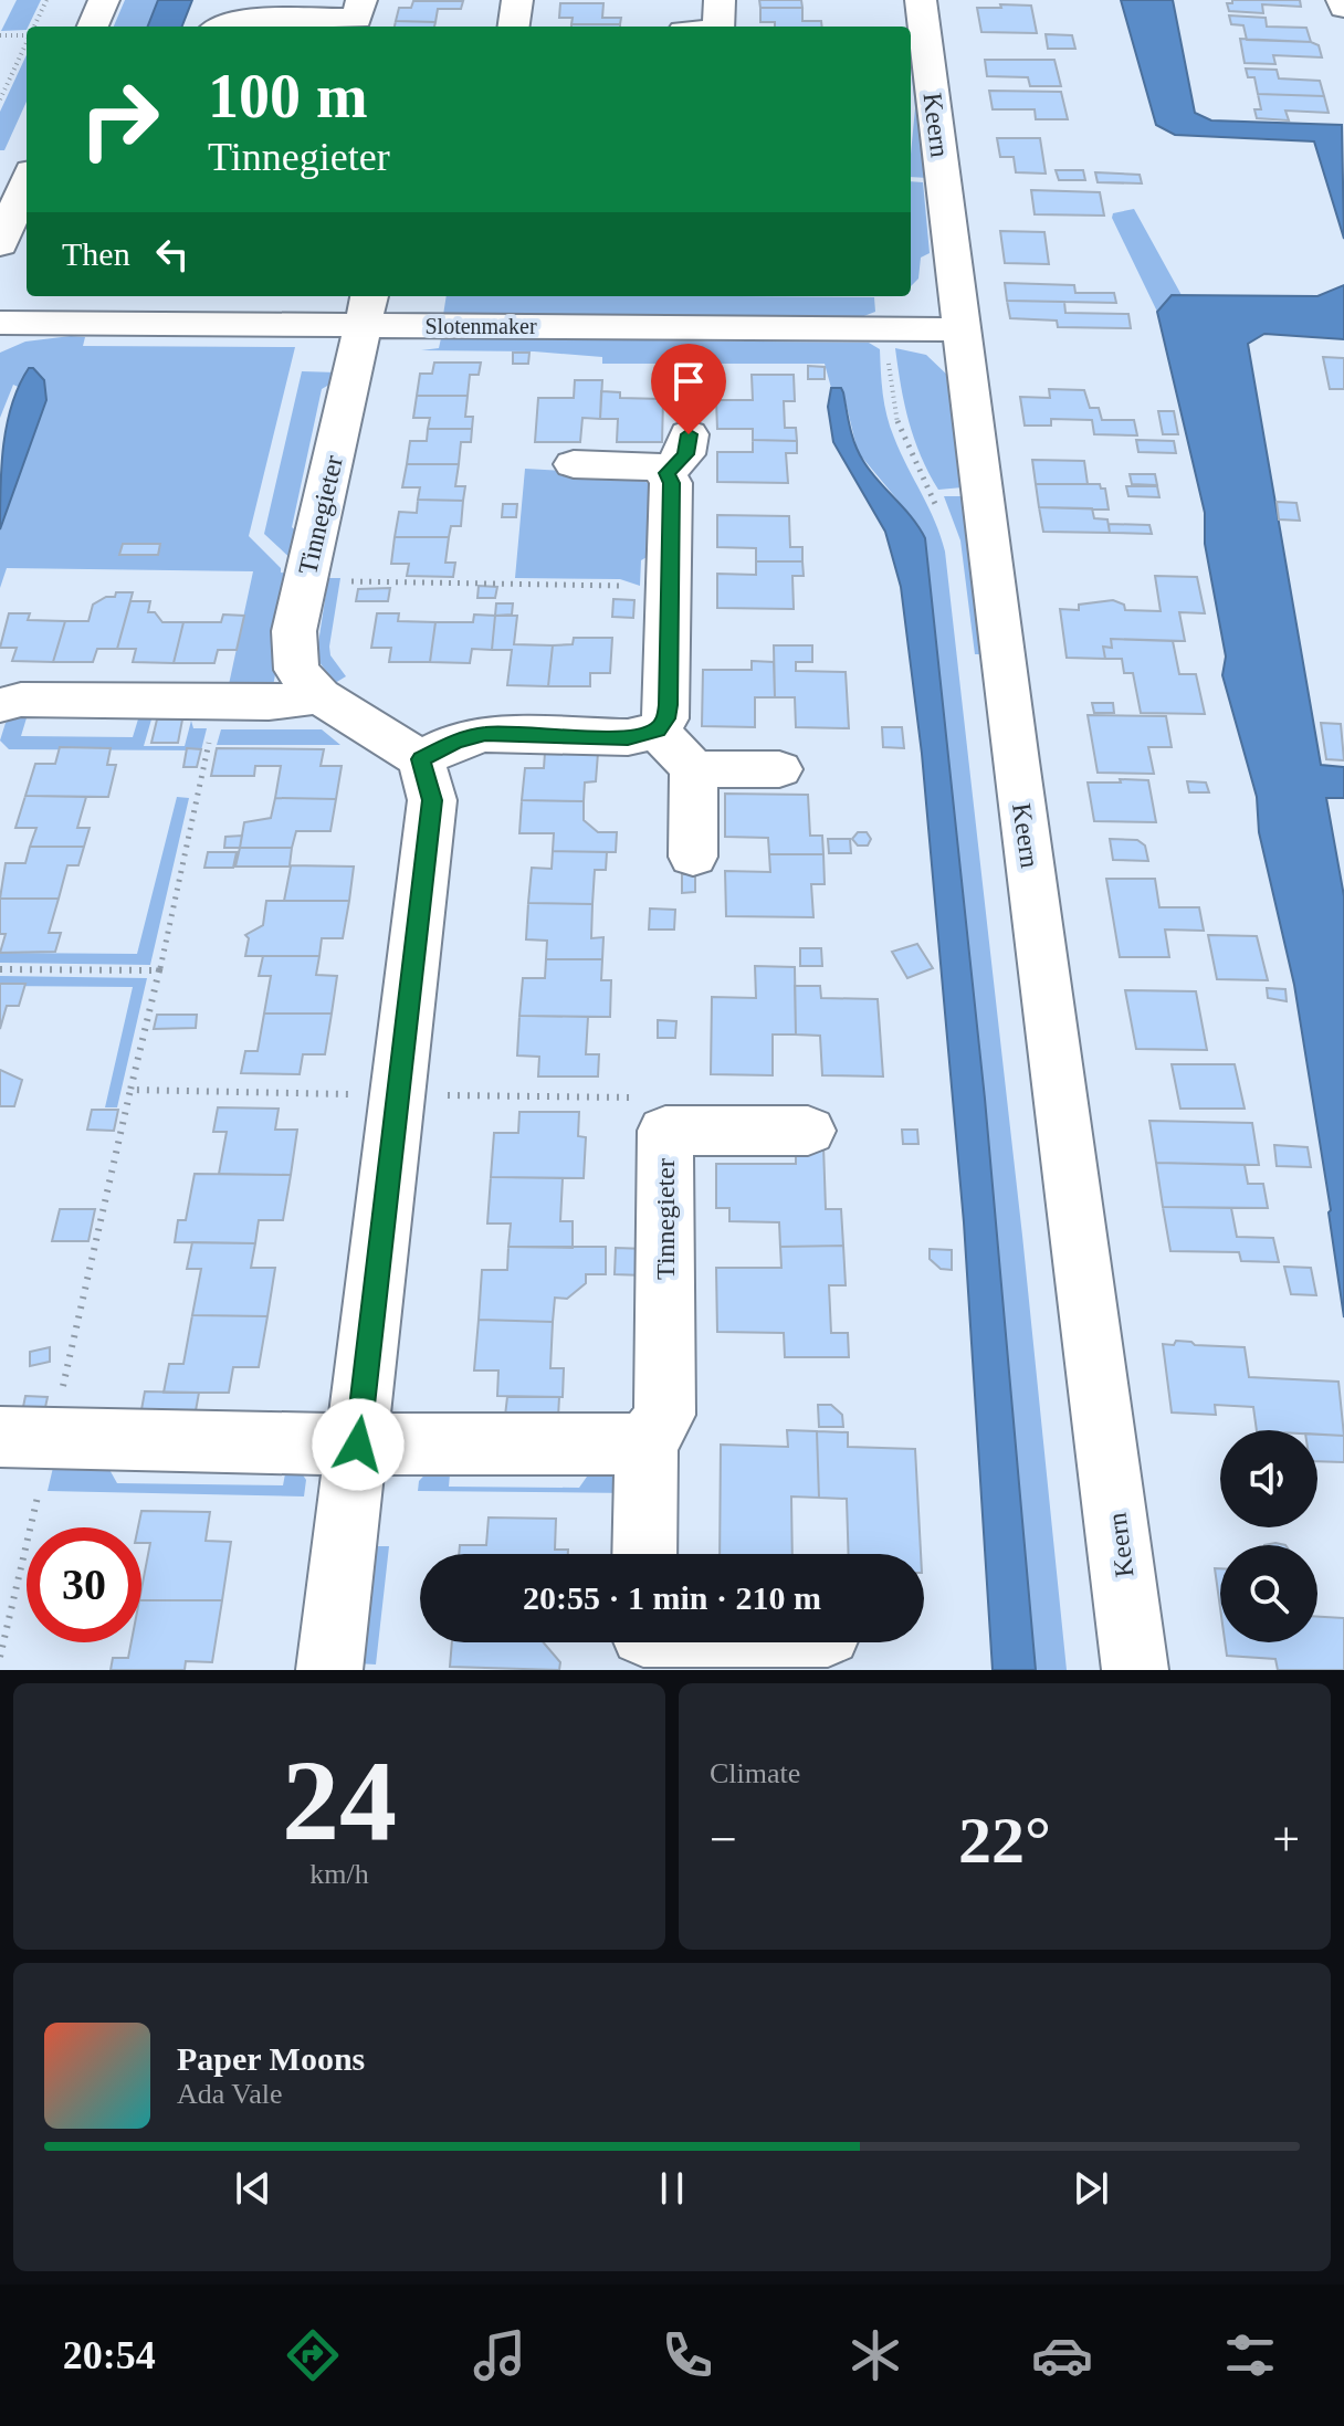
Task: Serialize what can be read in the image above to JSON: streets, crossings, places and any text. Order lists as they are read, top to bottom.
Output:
{
  "streets": {
    "street": ["Keern", "Slotenmaker", "Tinnegieter"]
  },
  "crossings": [
    ["Keern", "Slotenmaker"],
    ["Slotenmaker", "Tinnegieter"]
  ],
  "page": {
    "turn": ["100 m", "Tinnegieter"],
    "then": "Then",
    "limit": "30",
    "trip": "20:55 · 1 min · 210 m",
    "tile": [
      ["24", "km/h"],
      "Climate"
    ],
    "heat": ["−", "22°", "+"],
    "song": ["Paper Moons", "Ada Vale"],
    "tabs": "20:54"
  }
}
